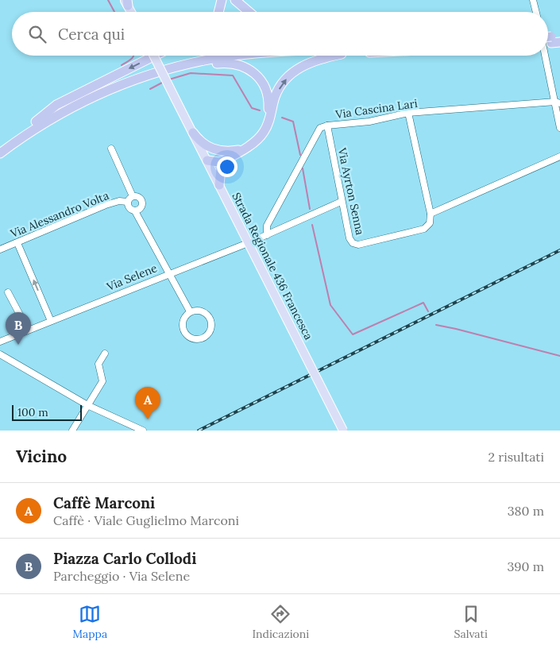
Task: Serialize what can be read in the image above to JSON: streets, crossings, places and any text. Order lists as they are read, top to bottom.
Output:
{
  "streets": {
    "main road": ["Strada Regionale 436 Francesca"],
    "street": [
      "Via Cascina Lari",
      "Via Ayrton Senna",
      "Via Alessandro Volta",
      "Via Selene"
    ]
  },
  "crossings": [
    ["Via Cascina Lari", "Via Ayrton Senna"]
  ],
  "scale_bar": "100 m",
  "page": {
    "search": "Cerca qui",
    "pins": ["B", "A"],
    "scale": "100 m",
    "heading": ["Vicino", "2 risultati"],
    "list": [
      {
        "mark": "A",
        "name": "Caffè Marconi",
        "note": "Caffè · Viale Guglielmo Marconi",
        "value": "380 m"
      },
      {
        "mark": "B",
        "name": "Piazza Carlo Collodi",
        "note": "Parcheggio · Via Selene",
        "value": "390 m"
      }
    ],
    "nav": ["Mappa", "Indicazioni", "Salvati"]
  }
}
